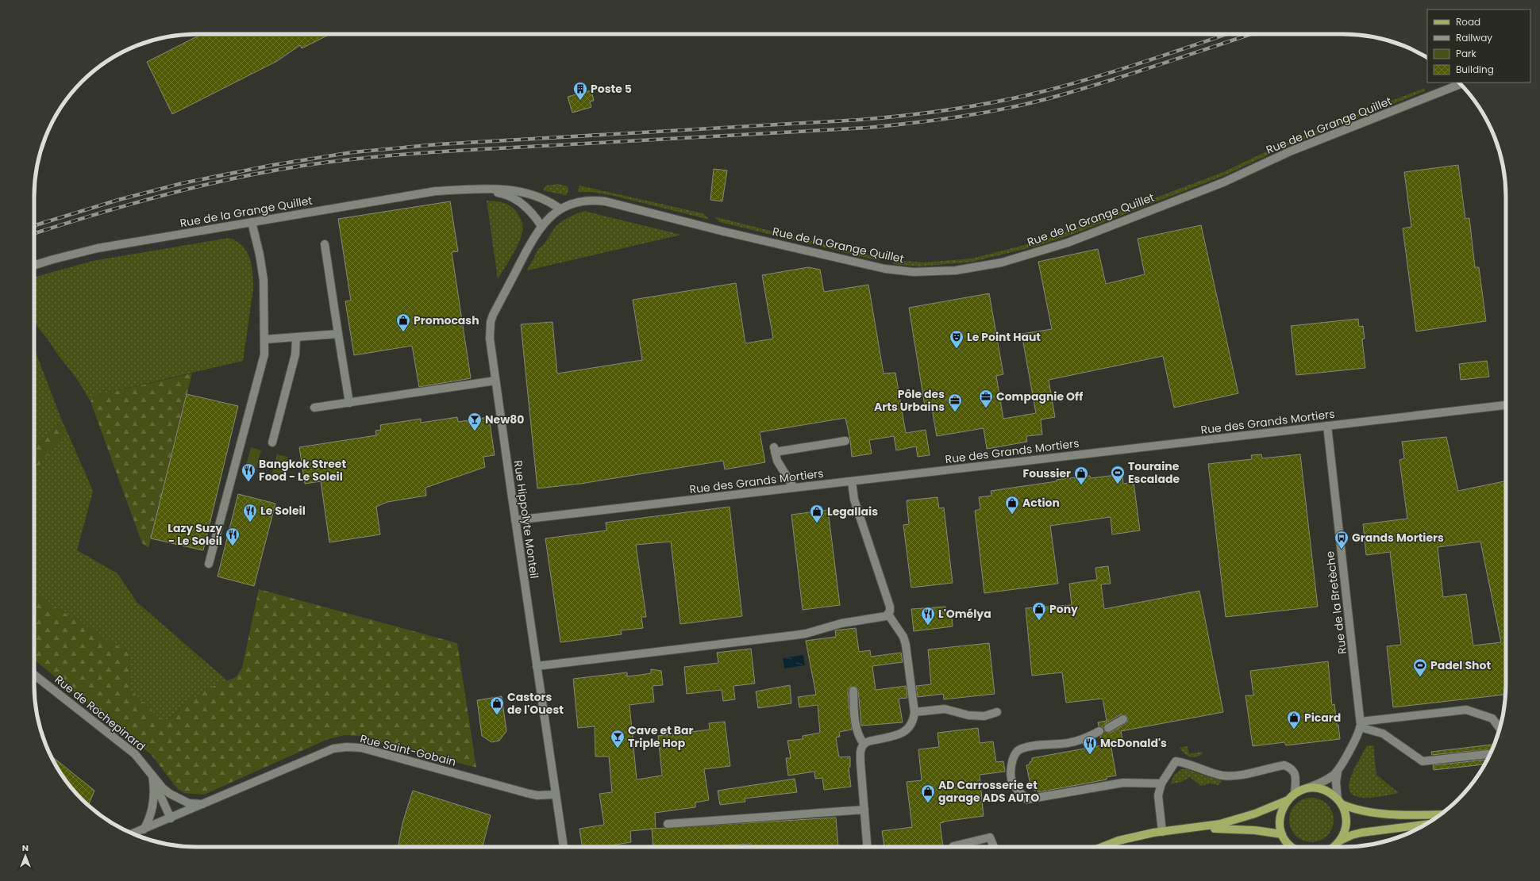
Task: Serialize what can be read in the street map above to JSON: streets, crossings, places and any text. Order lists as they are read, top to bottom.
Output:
{
  "streets": {
    "street": [
      "Rue de la Grange Quillet",
      "Rue des Grands Mortiers",
      "Rue Hippolyte Monteil",
      "Rue de la Bretèche",
      "Rue de Rochepinard",
      "Rue Saint-Gobain"
    ]
  },
  "crossings": [
    ["Rue de la Grange Quillet", "Rue Hippolyte Monteil"],
    ["Rue des Grands Mortiers", "Rue Hippolyte Monteil"],
    ["Rue des Grands Mortiers", "Rue de la Bretèche"],
    ["Rue Hippolyte Monteil", "Rue Saint-Gobain"],
    ["Rue de Rochepinard", "Rue Saint-Gobain"]
  ],
  "places": {
    "building": ["Poste 5"],
    "shop": [
      "Promocash",
      "Foussier",
      "Action",
      "Legallais",
      "Pony",
      "Castors de l'Ouest",
      "Picard",
      "AD Carrosserie et garage ADS AUTO"
    ],
    "theatre": ["Le Point Haut"],
    "office": ["Compagnie Off", "Pôle des Arts Urbains"],
    "bar": ["New80", "Cave et Bar Triple Hop"],
    "restaurant": [
      "Bangkok Street Food - Le Soleil",
      "Le Soleil",
      "Lazy Suzy - Le Soleil",
      "L'Omélya",
      "McDonald's"
    ],
    "sports": ["Touraine Escalade", "Padel Shot"],
    "bus stop": ["Grands Mortiers"]
  },
  "legend": [
    "Road",
    "Railway",
    "Park",
    "Building"
  ],
  "north": "top"
}
